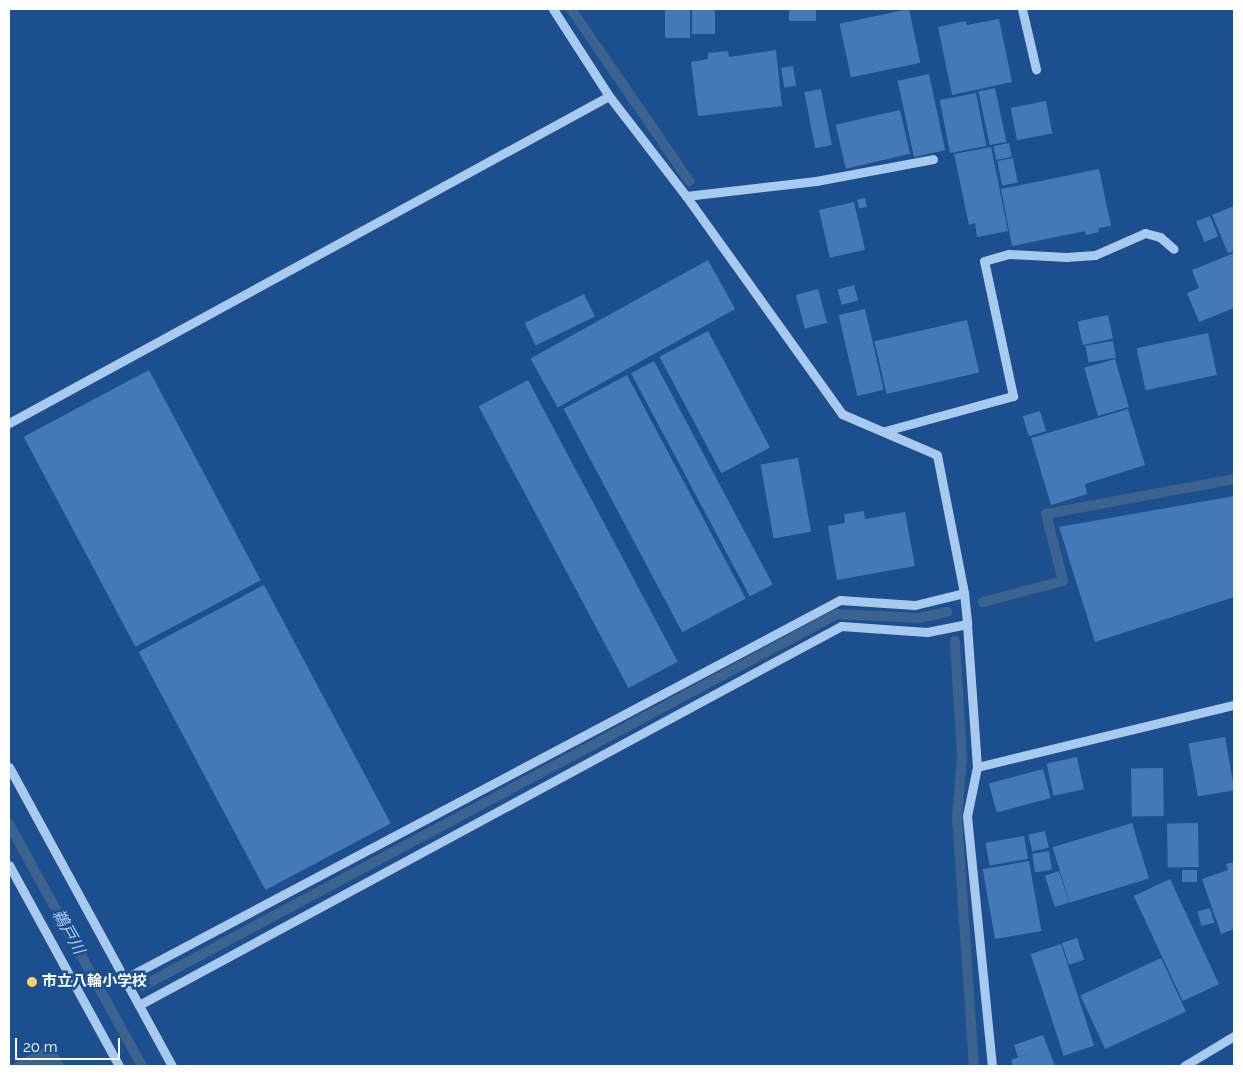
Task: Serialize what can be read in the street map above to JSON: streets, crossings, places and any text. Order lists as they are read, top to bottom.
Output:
{
  "water": ["鵜戸川"],
  "places": ["市立八輪小学校"],
  "scale_bar": "20 m"
}
